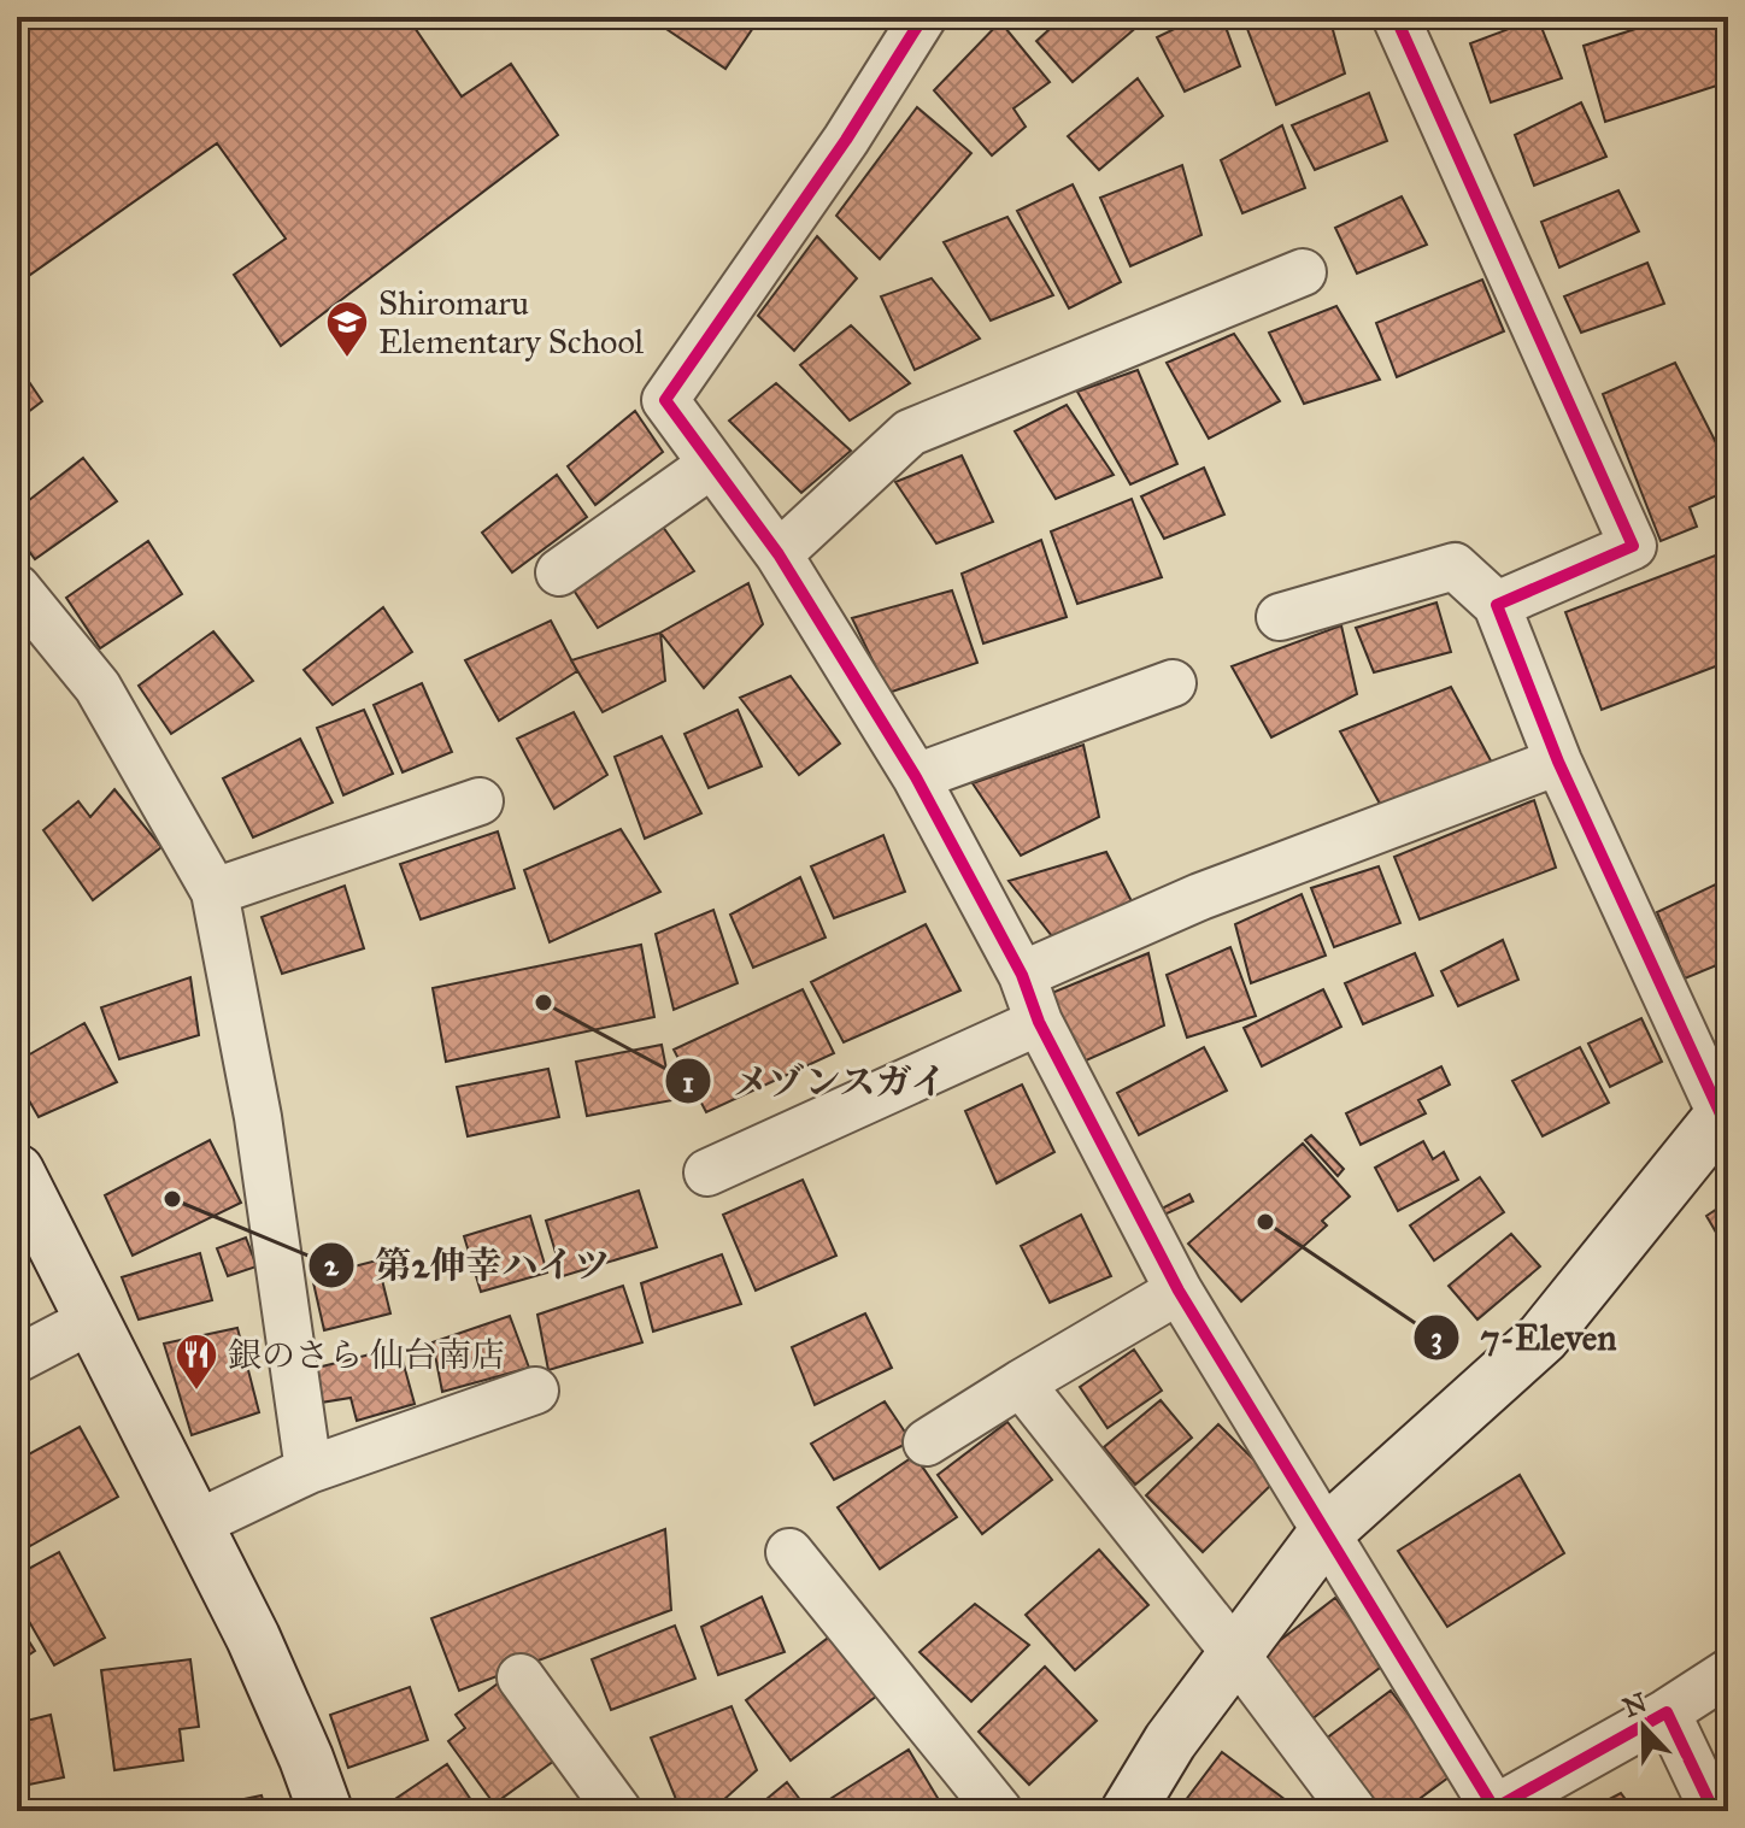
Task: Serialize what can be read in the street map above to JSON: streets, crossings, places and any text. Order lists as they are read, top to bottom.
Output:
{
  "places": {
    "school or university": ["Shiromaru Elementary School"],
    "other": ["メゾンスガイ", "第2伸幸ハイツ", "7-Eleven"],
    "restaurant": ["銀のさら 仙台南店"]
  },
  "north": "top"
}
